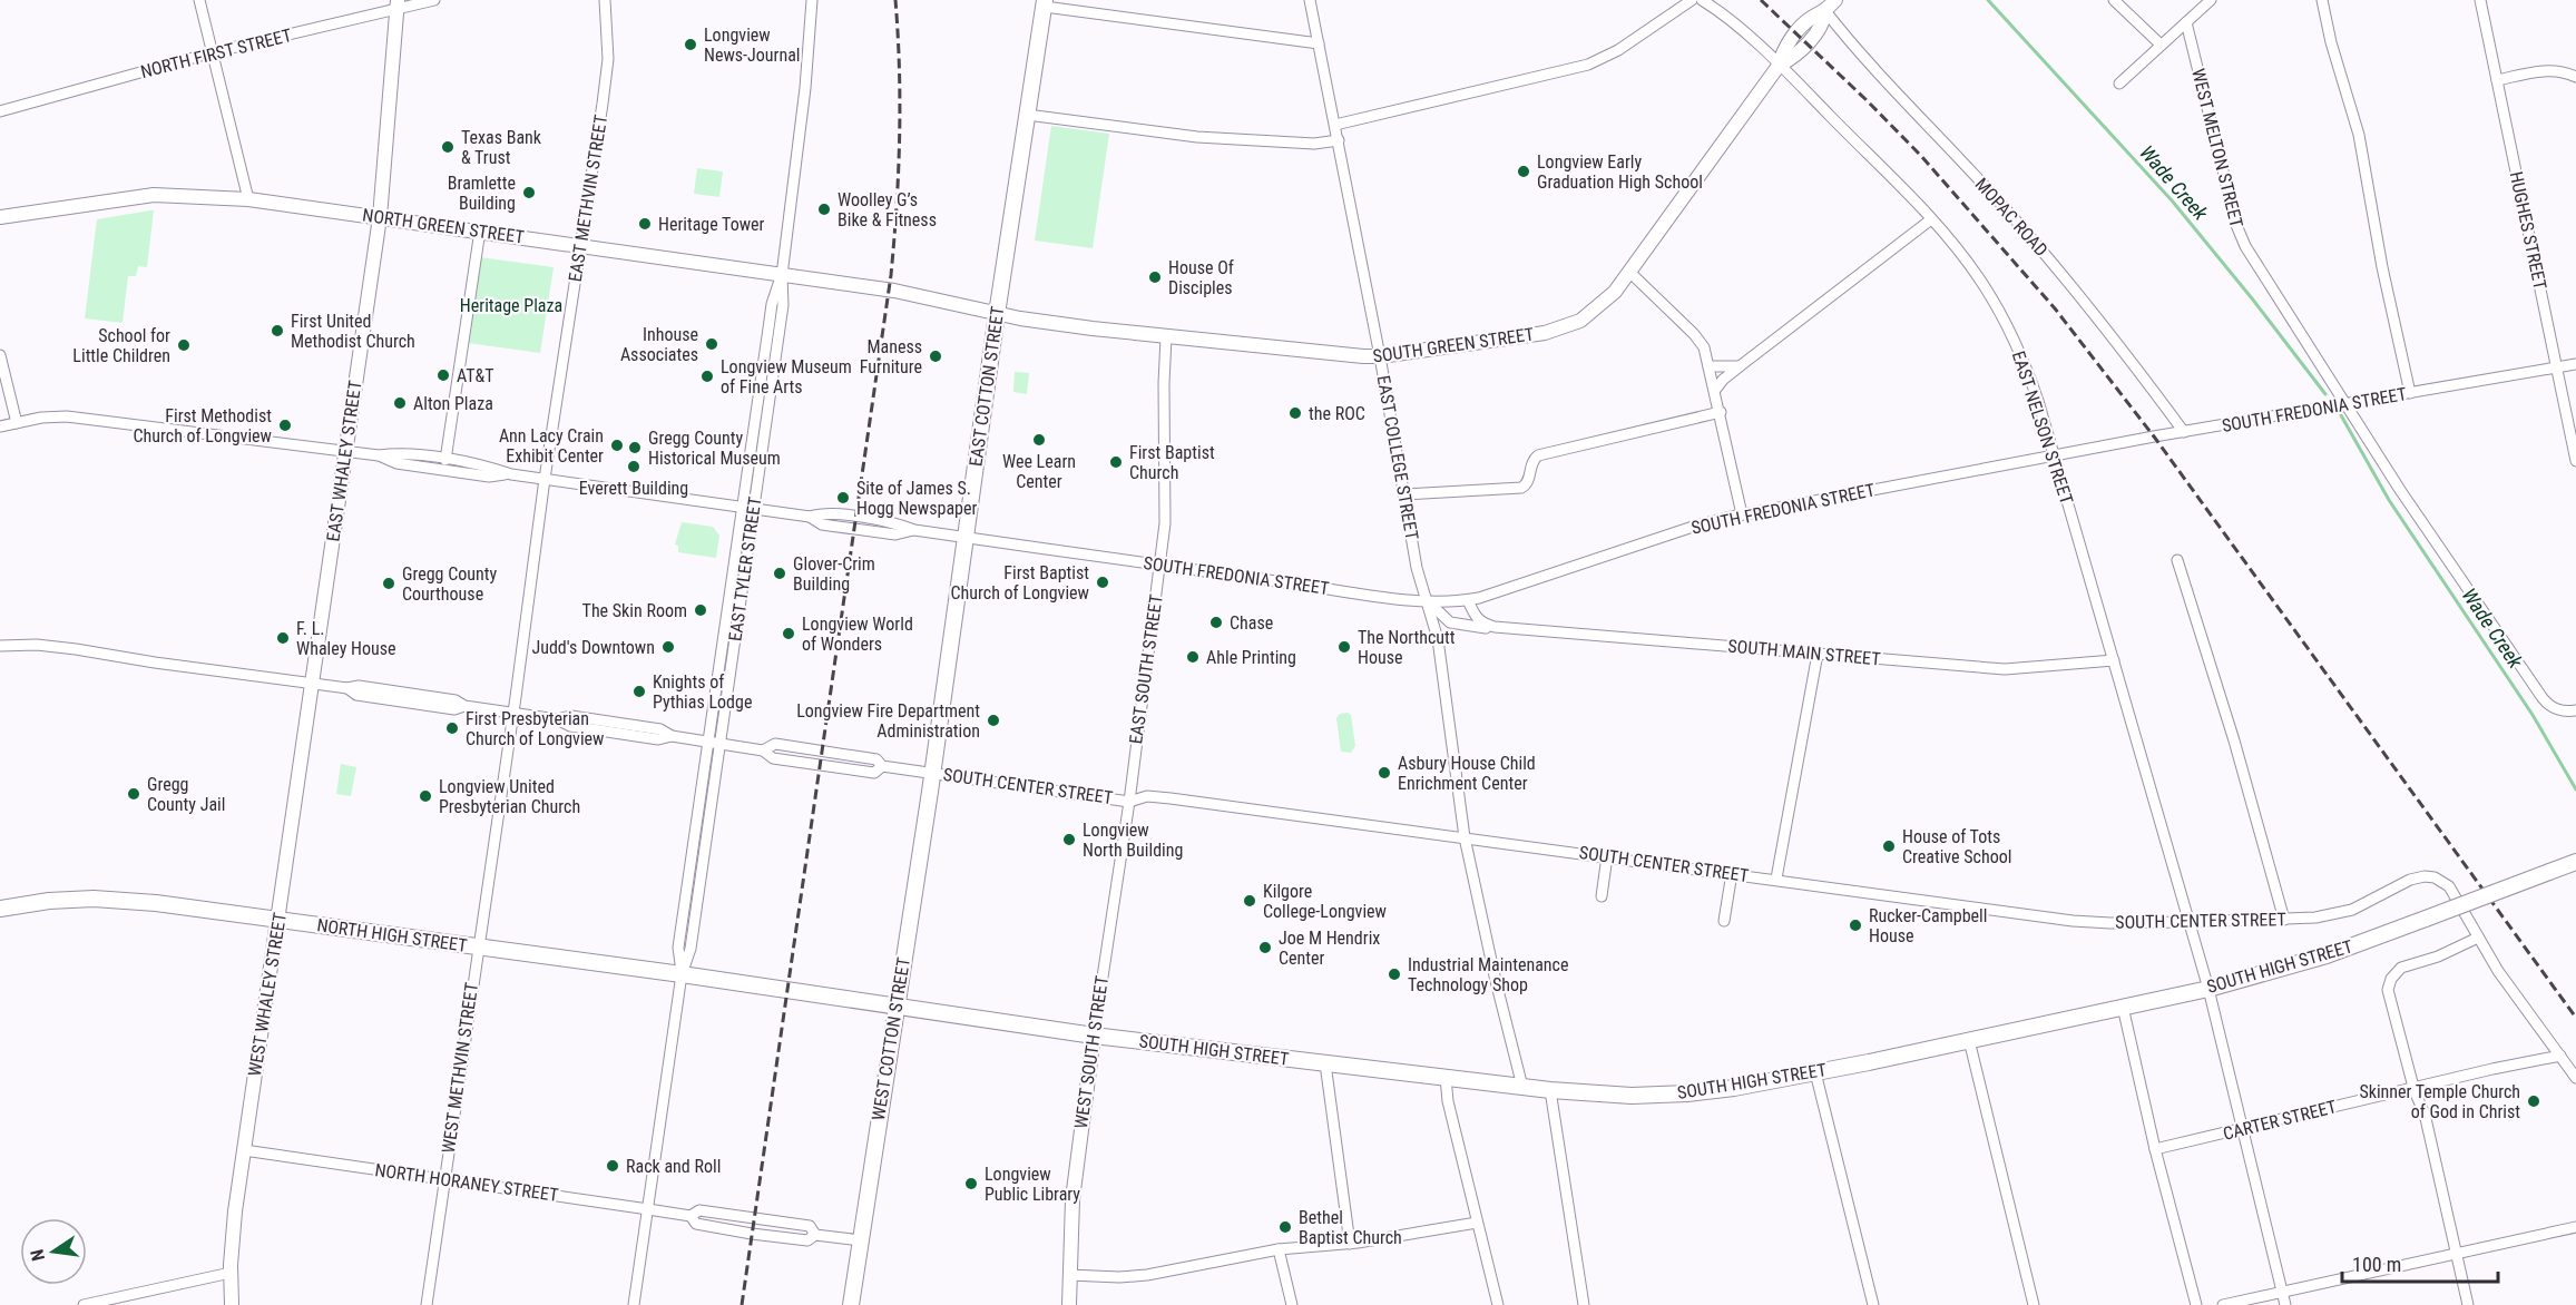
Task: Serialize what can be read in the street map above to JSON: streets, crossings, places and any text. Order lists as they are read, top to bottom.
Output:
{
  "streets": {
    "main road": [
      "EAST COTTON STREET",
      "NORTH HIGH STREET",
      "SOUTH HIGH STREET",
      "WEST COTTON STREET"
    ],
    "street": [
      "NORTH FIRST STREET",
      "WEST MELTON STREET",
      "EAST METHVIN STREET",
      "MOPAC ROAD",
      "NORTH GREEN STREET",
      "HUGHES STREET",
      "SOUTH GREEN STREET",
      "SOUTH FREDONIA STREET",
      "EAST NELSON STREET",
      "EAST COLLEGE STREET",
      "EAST WHALEY STREET",
      "EAST TYLER STREET",
      "SOUTH MAIN STREET",
      "EAST SOUTH STREET",
      "SOUTH CENTER STREET",
      "WEST WHALEY STREET",
      "WEST SOUTH STREET",
      "WEST METHVIN STREET",
      "CARTER STREET",
      "NORTH HORANEY STREET"
    ]
  },
  "crossings": [
    ["NORTH FIRST STREET", "EAST WHALEY STREET"],
    ["WEST MELTON STREET", "SOUTH FREDONIA STREET"],
    ["EAST METHVIN STREET", "NORTH GREEN STREET"],
    ["EAST METHVIN STREET", "SOUTH FREDONIA STREET"],
    ["EAST METHVIN STREET", "WEST METHVIN STREET"],
    ["MOPAC ROAD", "SOUTH GREEN STREET"],
    ["MOPAC ROAD", "SOUTH FREDONIA STREET"],
    ["NORTH GREEN STREET", "SOUTH GREEN STREET"],
    ["NORTH GREEN STREET", "EAST WHALEY STREET"],
    ["NORTH GREEN STREET", "EAST TYLER STREET"],
    ["HUGHES STREET", "SOUTH FREDONIA STREET"],
    ["SOUTH GREEN STREET", "EAST COTTON STREET"],
    ["SOUTH GREEN STREET", "EAST NELSON STREET"],
    ["SOUTH GREEN STREET", "EAST COLLEGE STREET"],
    ["SOUTH GREEN STREET", "EAST SOUTH STREET"],
    ["EAST COTTON STREET", "SOUTH FREDONIA STREET"],
    ["EAST COTTON STREET", "SOUTH CENTER STREET"],
    ["EAST COTTON STREET", "WEST COTTON STREET"],
    ["SOUTH FREDONIA STREET", "EAST NELSON STREET"],
    ["SOUTH FREDONIA STREET", "EAST COLLEGE STREET"],
    ["SOUTH FREDONIA STREET", "EAST TYLER STREET"],
    ["SOUTH FREDONIA STREET", "SOUTH MAIN STREET"],
    ["SOUTH FREDONIA STREET", "EAST SOUTH STREET"],
    ["EAST NELSON STREET", "SOUTH MAIN STREET"],
    ["EAST NELSON STREET", "SOUTH CENTER STREET"],
    ["EAST NELSON STREET", "SOUTH HIGH STREET"],
    ["EAST NELSON STREET", "CARTER STREET"],
    ["EAST COLLEGE STREET", "SOUTH MAIN STREET"],
    ["EAST COLLEGE STREET", "SOUTH CENTER STREET"],
    ["EAST COLLEGE STREET", "SOUTH HIGH STREET"],
    ["EAST WHALEY STREET", "WEST WHALEY STREET"],
    ["EAST TYLER STREET", "NORTH HIGH STREET"],
    ["EAST SOUTH STREET", "SOUTH CENTER STREET"],
    ["EAST SOUTH STREET", "WEST SOUTH STREET"],
    ["SOUTH CENTER STREET", "WEST COTTON STREET"],
    ["SOUTH CENTER STREET", "WEST SOUTH STREET"],
    ["NORTH HIGH STREET", "SOUTH HIGH STREET"],
    ["NORTH HIGH STREET", "WEST WHALEY STREET"],
    ["NORTH HIGH STREET", "WEST METHVIN STREET"],
    ["SOUTH HIGH STREET", "WEST COTTON STREET"],
    ["SOUTH HIGH STREET", "WEST SOUTH STREET"],
    ["WEST WHALEY STREET", "NORTH HORANEY STREET"],
    ["WEST METHVIN STREET", "NORTH HORANEY STREET"]
  ],
  "water": ["Wade Creek"],
  "parks": ["Heritage Plaza"],
  "places": [
    "Longview News-Journal",
    "Texas Bank & Trust",
    "Longview Early Graduation High School",
    "Bramlette Building",
    "Woolley G’s Bike & Fitness",
    "Heritage Tower",
    "House Of Disciples",
    "First United Methodist Church",
    "Inhouse Associates",
    "School for Little Children",
    "Maness Furniture",
    "AT&T",
    "Longview Museum of Fine Arts",
    "Alton Plaza",
    "the ROC",
    "First Methodist Church of Longview",
    "Wee Learn Center",
    "Ann Lacy Crain Exhibit Center",
    "Gregg County Historical Museum",
    "First Baptist Church",
    "Everett Building",
    "Site of James S. Hogg Newspaper",
    "Glover-Crim Building",
    "First Baptist Church of Longview",
    "Gregg County Courthouse",
    "The Skin Room",
    "Chase",
    "Longview World of Wonders",
    "F. L. Whaley House",
    "Judd's Downtown",
    "The Northcutt House",
    "Ahle Printing",
    "Knights of Pythias Lodge",
    "Longview Fire Department Administration",
    "First Presbyterian Church of Longview",
    "Asbury House Child Enrichment Center",
    "Gregg County Jail",
    "Longview United Presbyterian Church",
    "Longview North Building",
    "House of Tots Creative School",
    "Kilgore College-Longview",
    "Rucker-Campbell House",
    "Joe M Hendrix Center",
    "Industrial Maintenance Technology Shop",
    "Skinner Temple Church of God in Christ",
    "Rack and Roll",
    "Longview Public Library",
    "Bethel Baptist Church"
  ],
  "scale_bar": "100 m",
  "north": "left"
}
